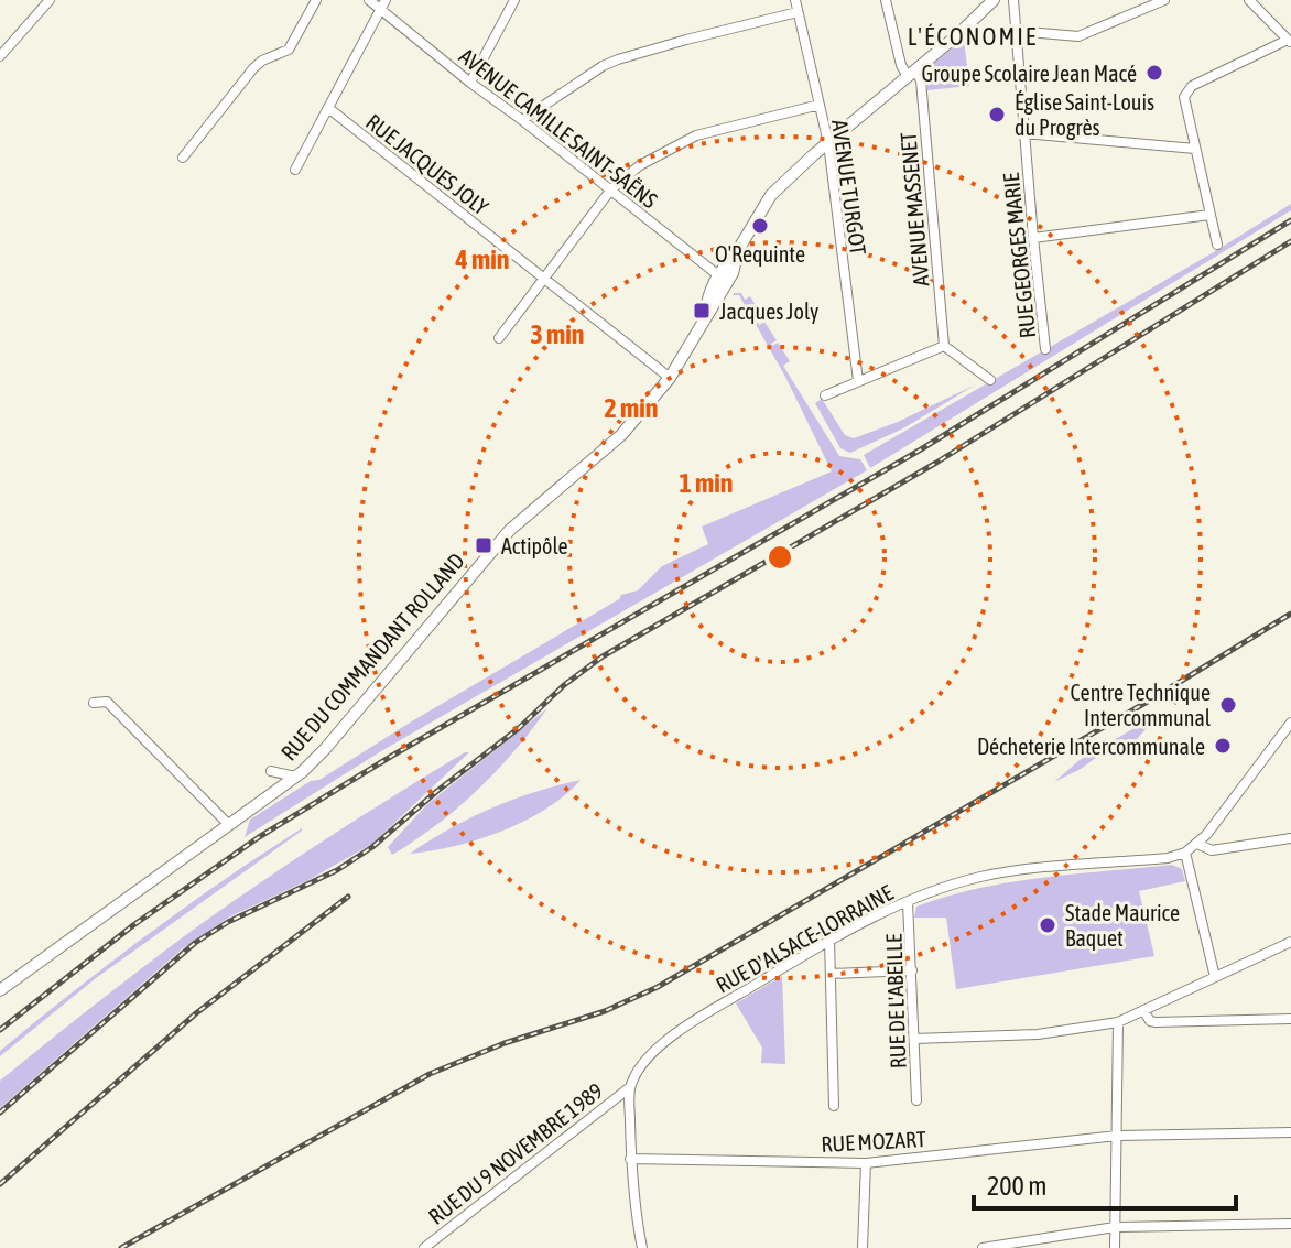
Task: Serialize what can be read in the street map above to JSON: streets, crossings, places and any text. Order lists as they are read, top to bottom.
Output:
{
  "streets": {
    "street": [
      "AVENUE CAMILLE SAINT-SAËNS",
      "RUE JACQUES JOLY",
      "AVENUE TURGOT",
      "AVENUE MASSENET",
      "RUE GEORGES MARIE",
      "RUE DU COMMANDANT ROLLAND",
      "RUE D'ALSACE-LORRAINE",
      "RUE DE L'ABEILLE",
      "RUE MOZART",
      "RUE DU 9 NOVEMBRE 1989"
    ]
  },
  "crossings": [
    ["AVENUE CAMILLE SAINT-SAËNS", "RUE DU COMMANDANT ROLLAND"],
    ["RUE JACQUES JOLY", "RUE DU COMMANDANT ROLLAND"],
    ["AVENUE TURGOT", "RUE DU COMMANDANT ROLLAND"],
    ["AVENUE MASSENET", "RUE DU COMMANDANT ROLLAND"],
    ["RUE D'ALSACE-LORRAINE", "RUE DE L'ABEILLE"],
    ["RUE D'ALSACE-LORRAINE", "RUE DU 9 NOVEMBRE 1989"]
  ],
  "districts": ["L'ÉCONOMIE"],
  "places": {
    "other": [
      "Groupe Scolaire Jean Macé",
      "Église Saint-Louis du Progrès",
      "O'Requinte",
      "Centre Technique Intercommunal",
      "Décheterie Intercommunale",
      "Stade Maurice Baquet"
    ],
    "transit": ["Jacques Joly", "Actipôle"]
  },
  "scale_bar": "200 m",
  "rings": [
    "4 min",
    "3 min",
    "2 min",
    "1 min"
  ]
}
